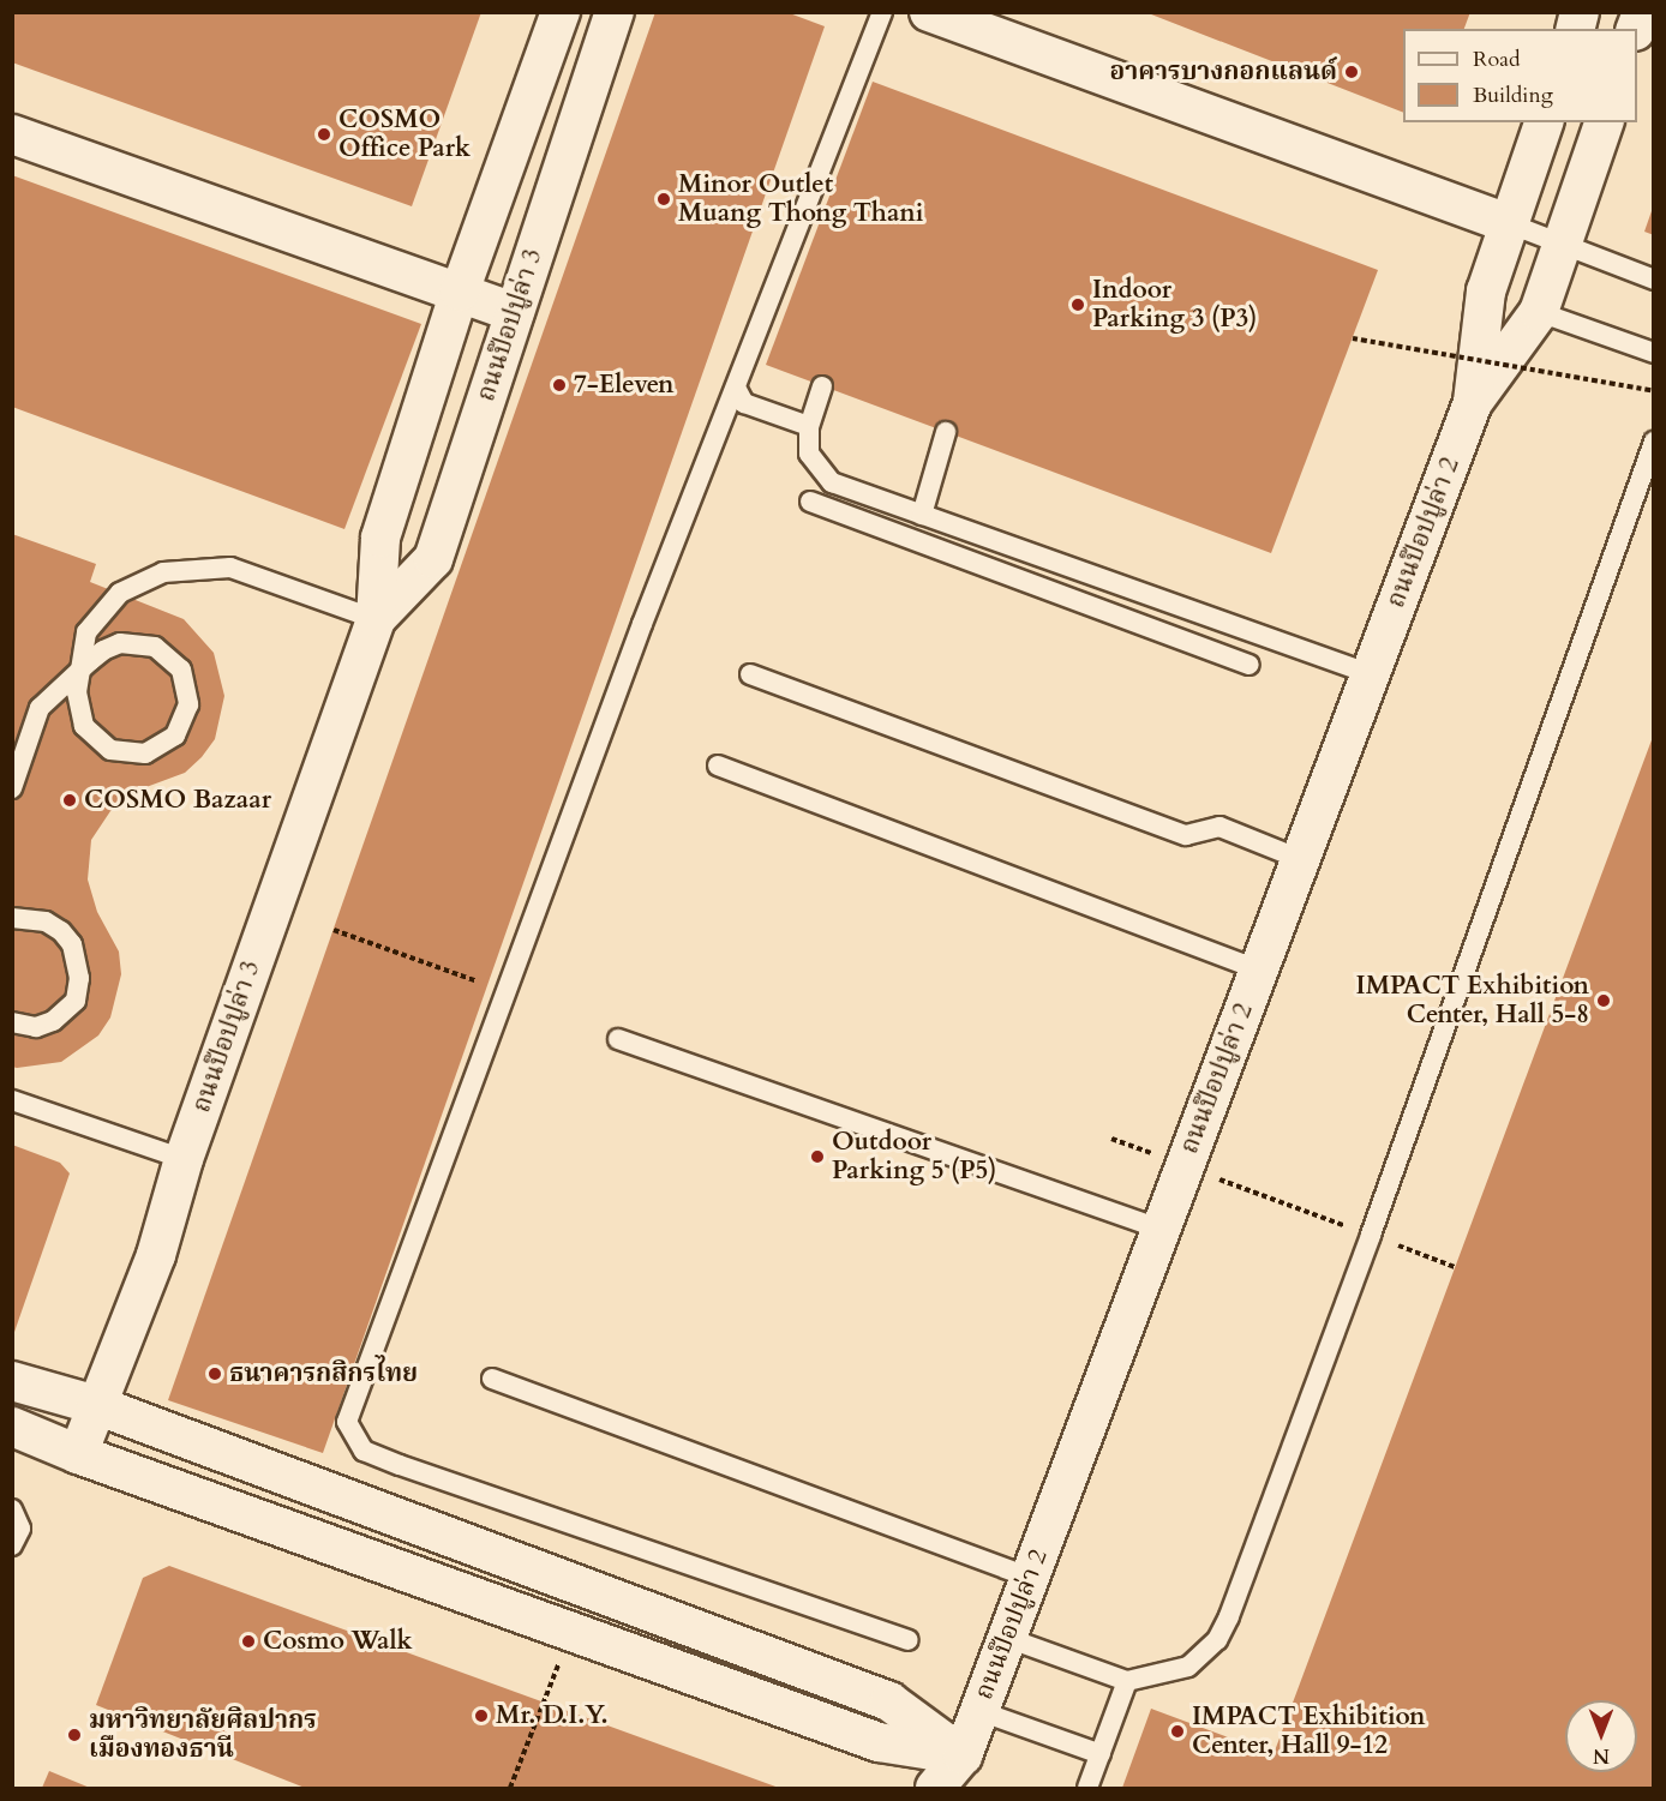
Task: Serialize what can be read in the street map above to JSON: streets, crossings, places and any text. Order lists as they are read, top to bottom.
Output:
{
  "streets": {
    "street": ["ถนนป๊อปปูล่า 3", "ถนนป๊อปปูล่า 2"]
  },
  "places": [
    "อาคารบางกอกแลนด์",
    "COSMO Office Park",
    "Minor Outlet Muang Thong Thani",
    "Indoor Parking 3 (P3)",
    "7-Eleven",
    "COSMO Bazaar",
    "IMPACT Exhibition Center, Hall 5-8",
    "Outdoor Parking 5 (P5)",
    "ธนาคารกสิกรไทย",
    "Cosmo Walk",
    "Mr. D.I.Y.",
    "IMPACT Exhibition Center, Hall 9-12",
    "มหาวิทยาลัยศิลปากร เมืองทองธานี"
  ],
  "legend": ["Road", "Building"],
  "north": "bottom"
}
